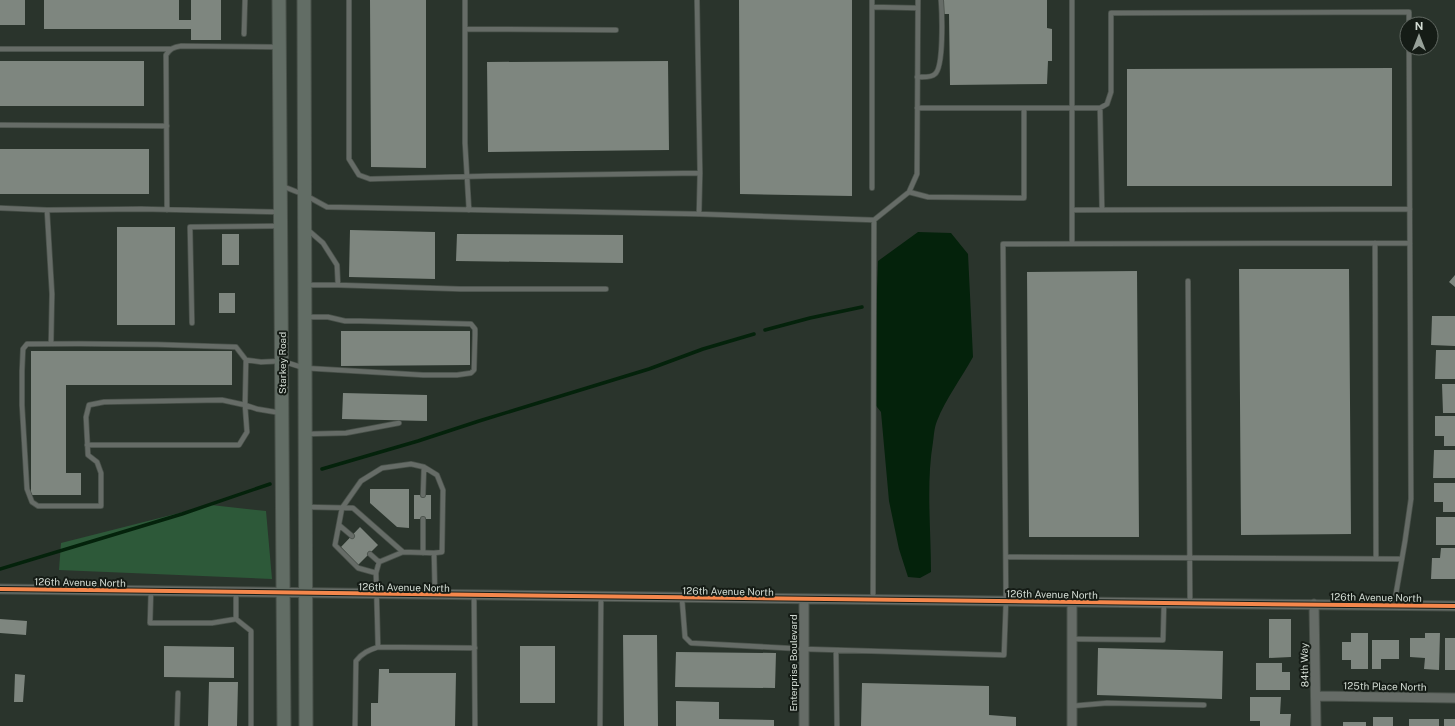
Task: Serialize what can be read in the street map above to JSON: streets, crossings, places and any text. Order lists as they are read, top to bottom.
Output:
{
  "streets": {
    "main road": ["Starkey Road"],
    "street": [
      "126th Avenue North",
      "Enterprise Boulevard",
      "84th Way",
      "125th Place North"
    ]
  },
  "crossings": [
    ["Starkey Road", "126th Avenue North"],
    ["126th Avenue North", "Enterprise Boulevard"],
    ["126th Avenue North", "84th Way"],
    ["84th Way", "125th Place North"]
  ],
  "north": "top"
}
